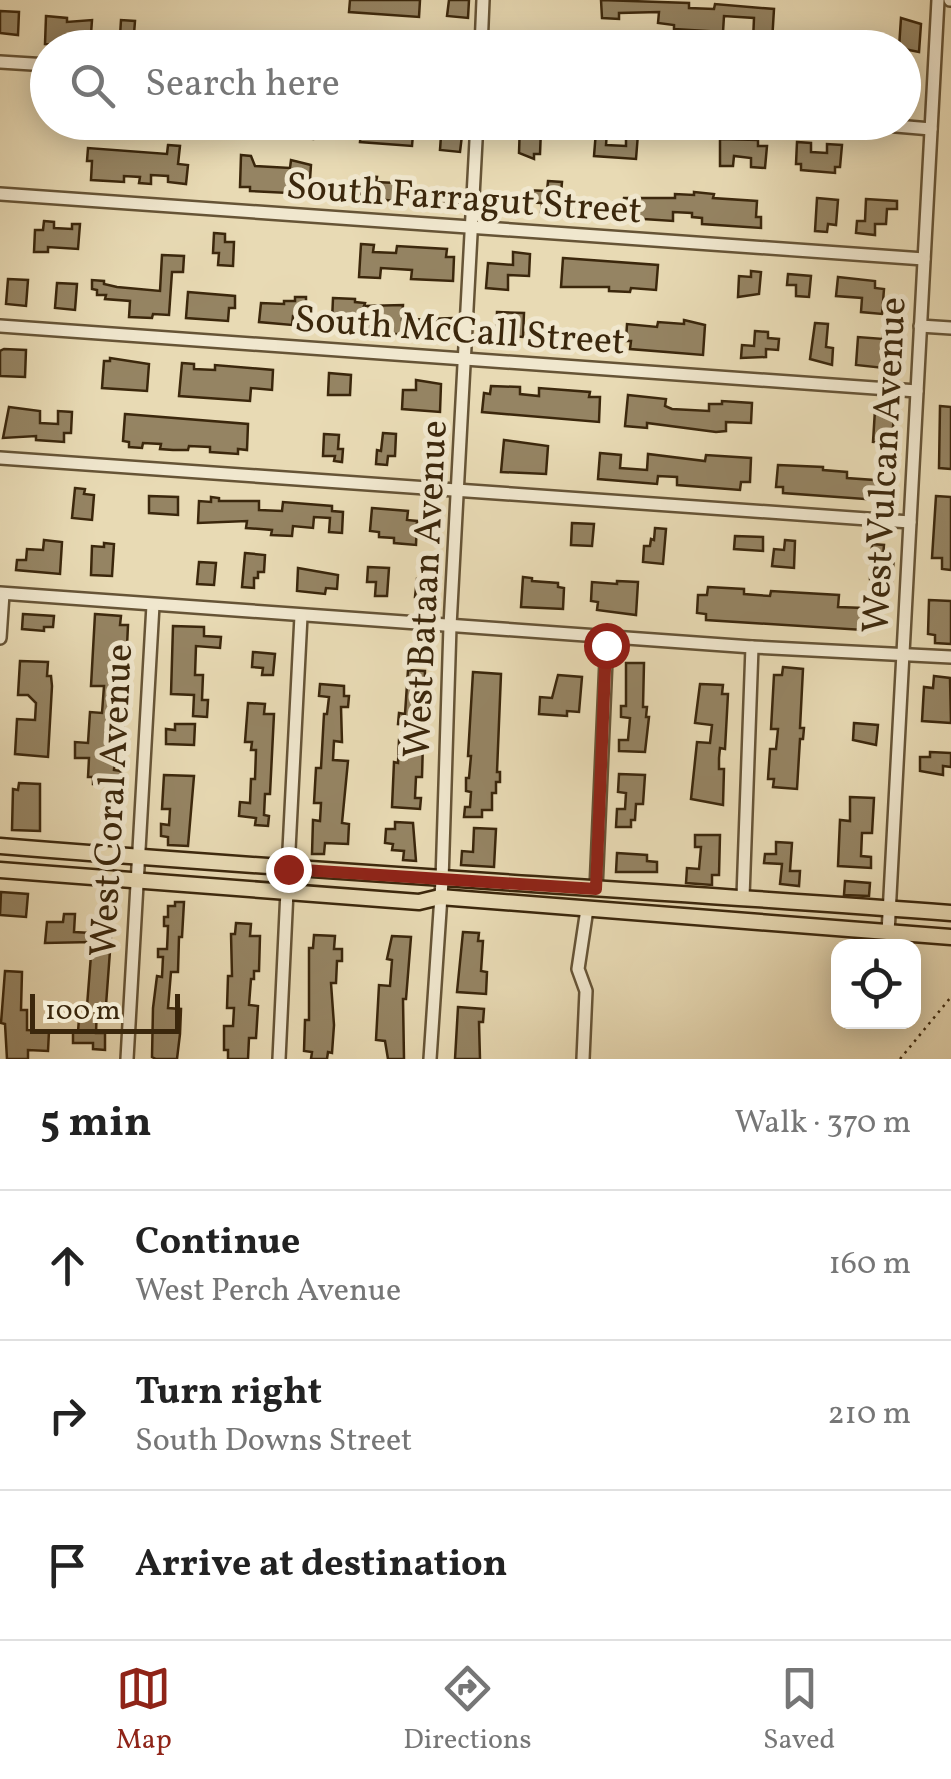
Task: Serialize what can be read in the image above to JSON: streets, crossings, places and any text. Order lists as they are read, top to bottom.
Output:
{
  "streets": {
    "street": [
      "South Farragut Street",
      "South McCall Street",
      "West Vulcan Avenue",
      "West Bataan Avenue",
      "West Coral Avenue"
    ]
  },
  "crossings": [
    ["South Farragut Street", "West Vulcan Avenue"],
    ["South Farragut Street", "West Bataan Avenue"],
    ["South McCall Street", "West Vulcan Avenue"],
    ["South McCall Street", "West Bataan Avenue"]
  ],
  "scale_bar": "100 m",
  "page": {
    "search": "Search here",
    "scale": "100 m",
    "heading": ["5 min", "Walk · 370 m"],
    "list": [
      ["Continue", "West Perch Avenue", "160 m"],
      ["Turn right", "South Downs Street", "210 m"],
      "Arrive at destination"
    ],
    "nav": ["Map", "Directions", "Saved"]
  }
}
